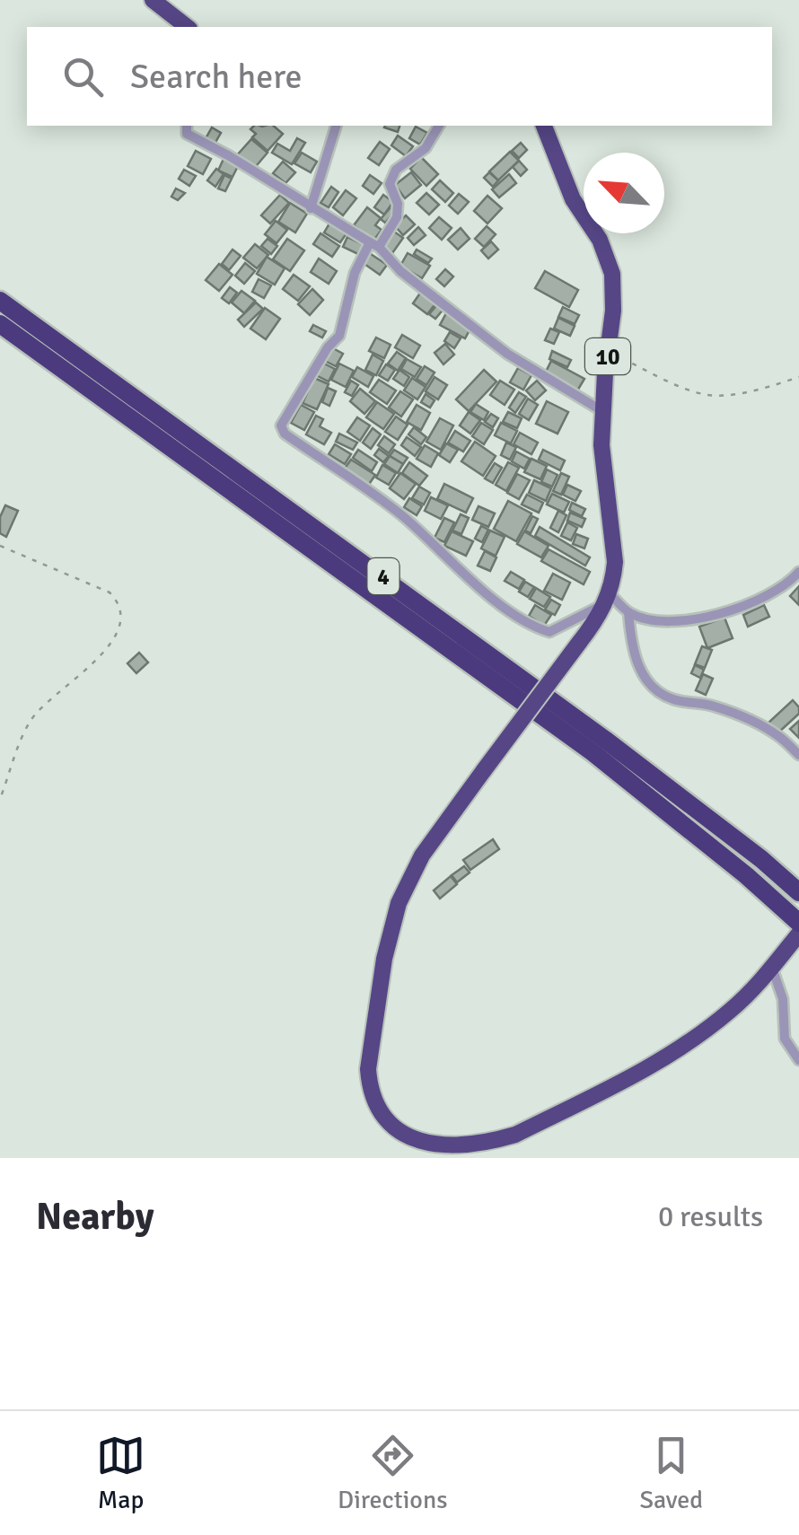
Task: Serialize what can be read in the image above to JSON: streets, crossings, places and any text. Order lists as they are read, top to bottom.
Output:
{
  "streets": {
    "highway": ["10", "4"]
  },
  "north": "top left",
  "page": {
    "search": "Search here",
    "heading": ["Nearby", "0 results"],
    "nav": ["Map", "Directions", "Saved"]
  }
}
